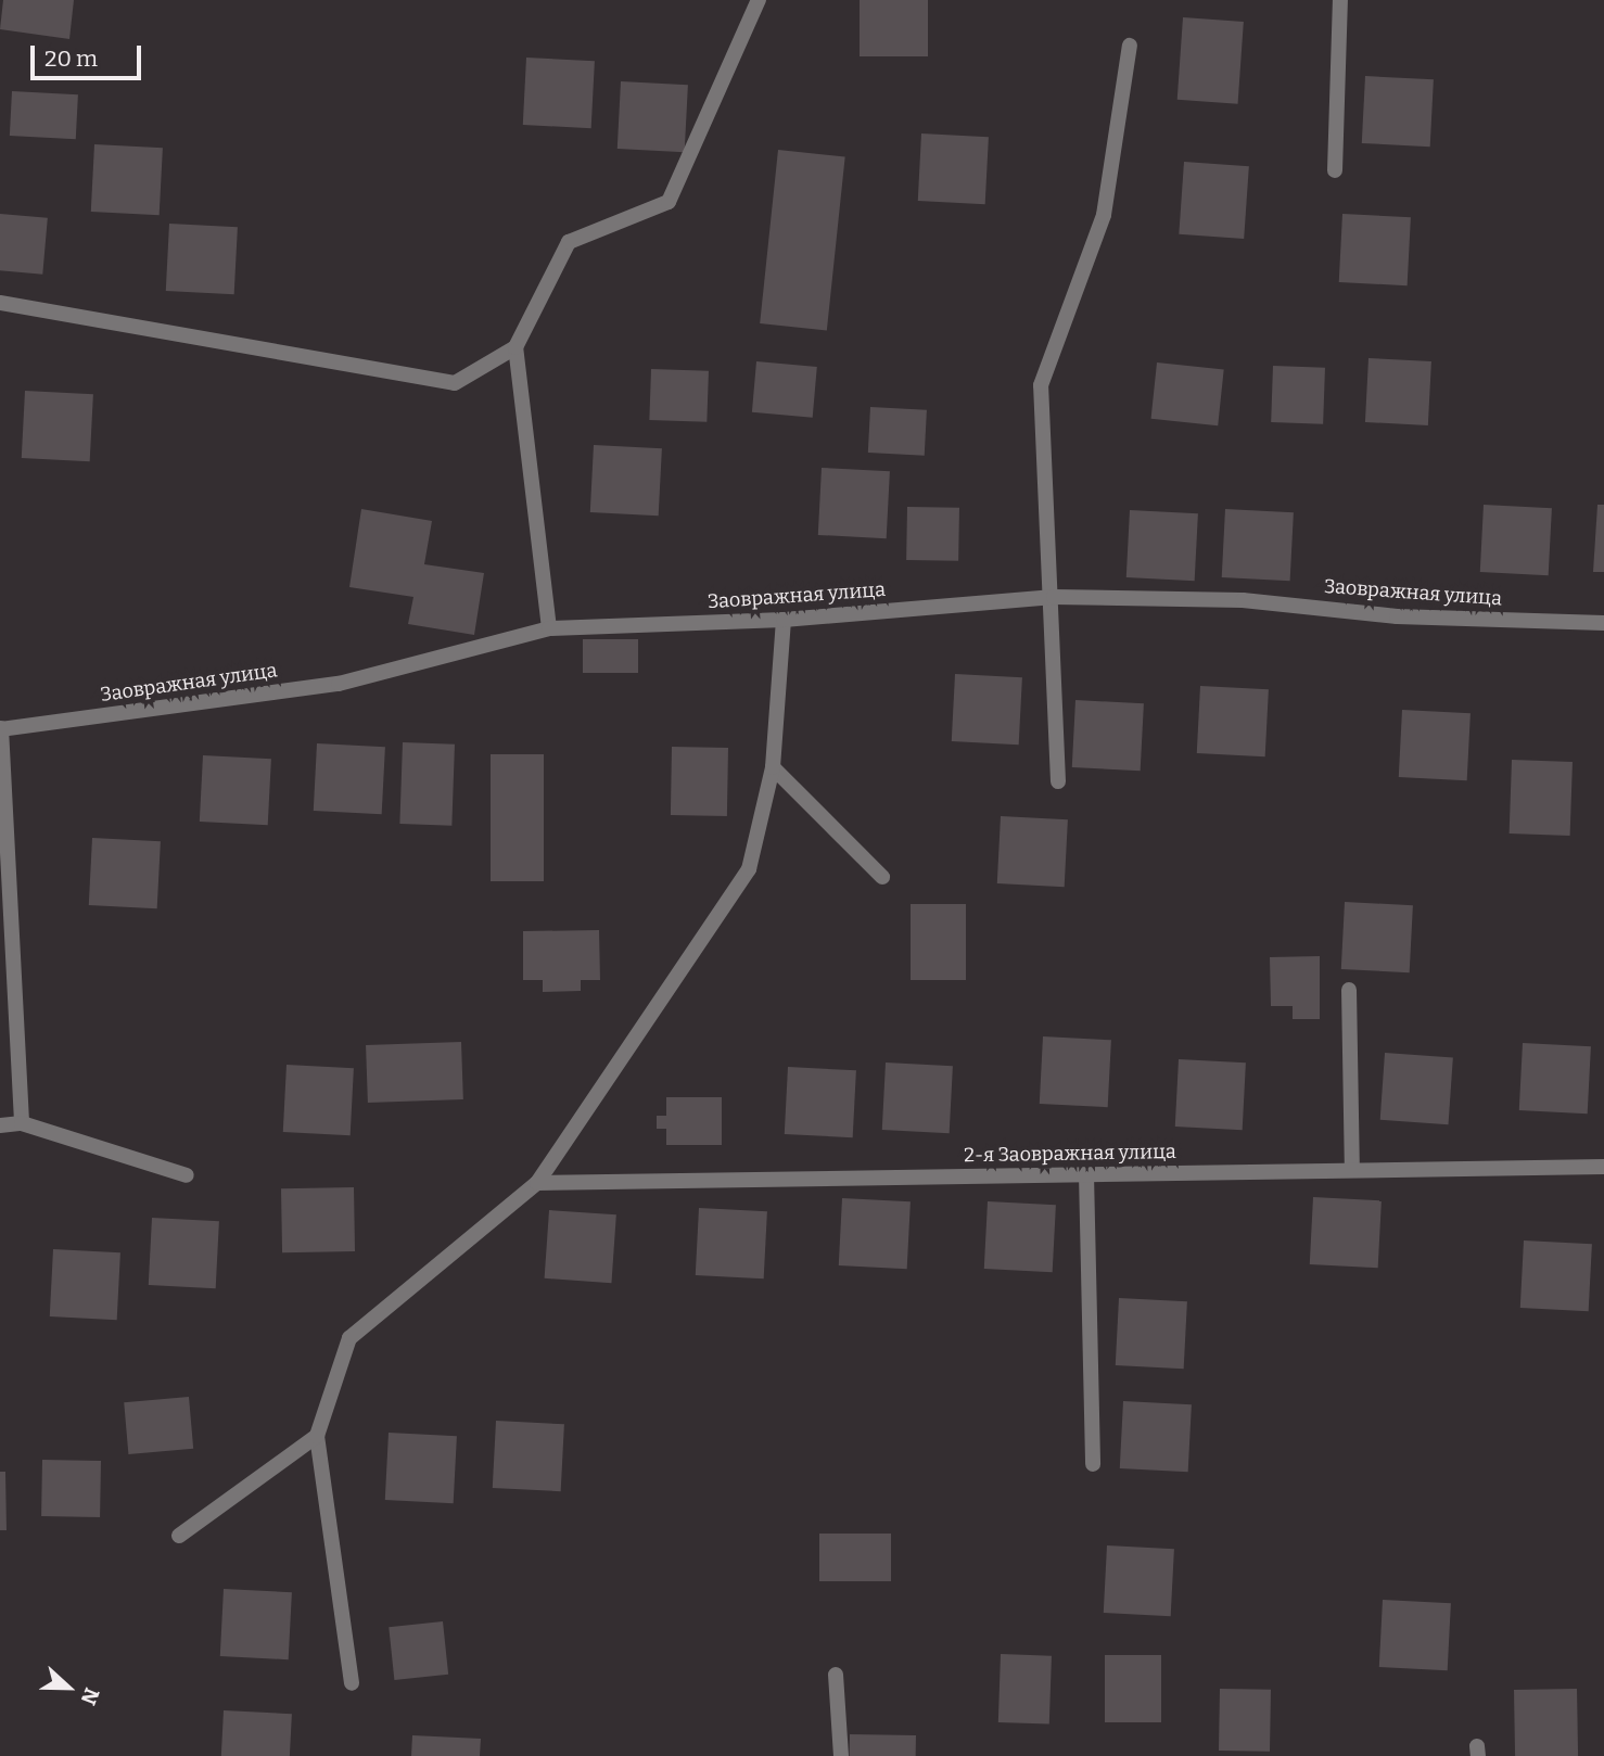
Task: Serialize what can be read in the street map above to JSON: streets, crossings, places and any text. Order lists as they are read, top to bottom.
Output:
{
  "streets": {
    "street": ["Заовражная улица", "2-я Заовражная улица"]
  },
  "scale_bar": "20 m",
  "north": "right"
}
